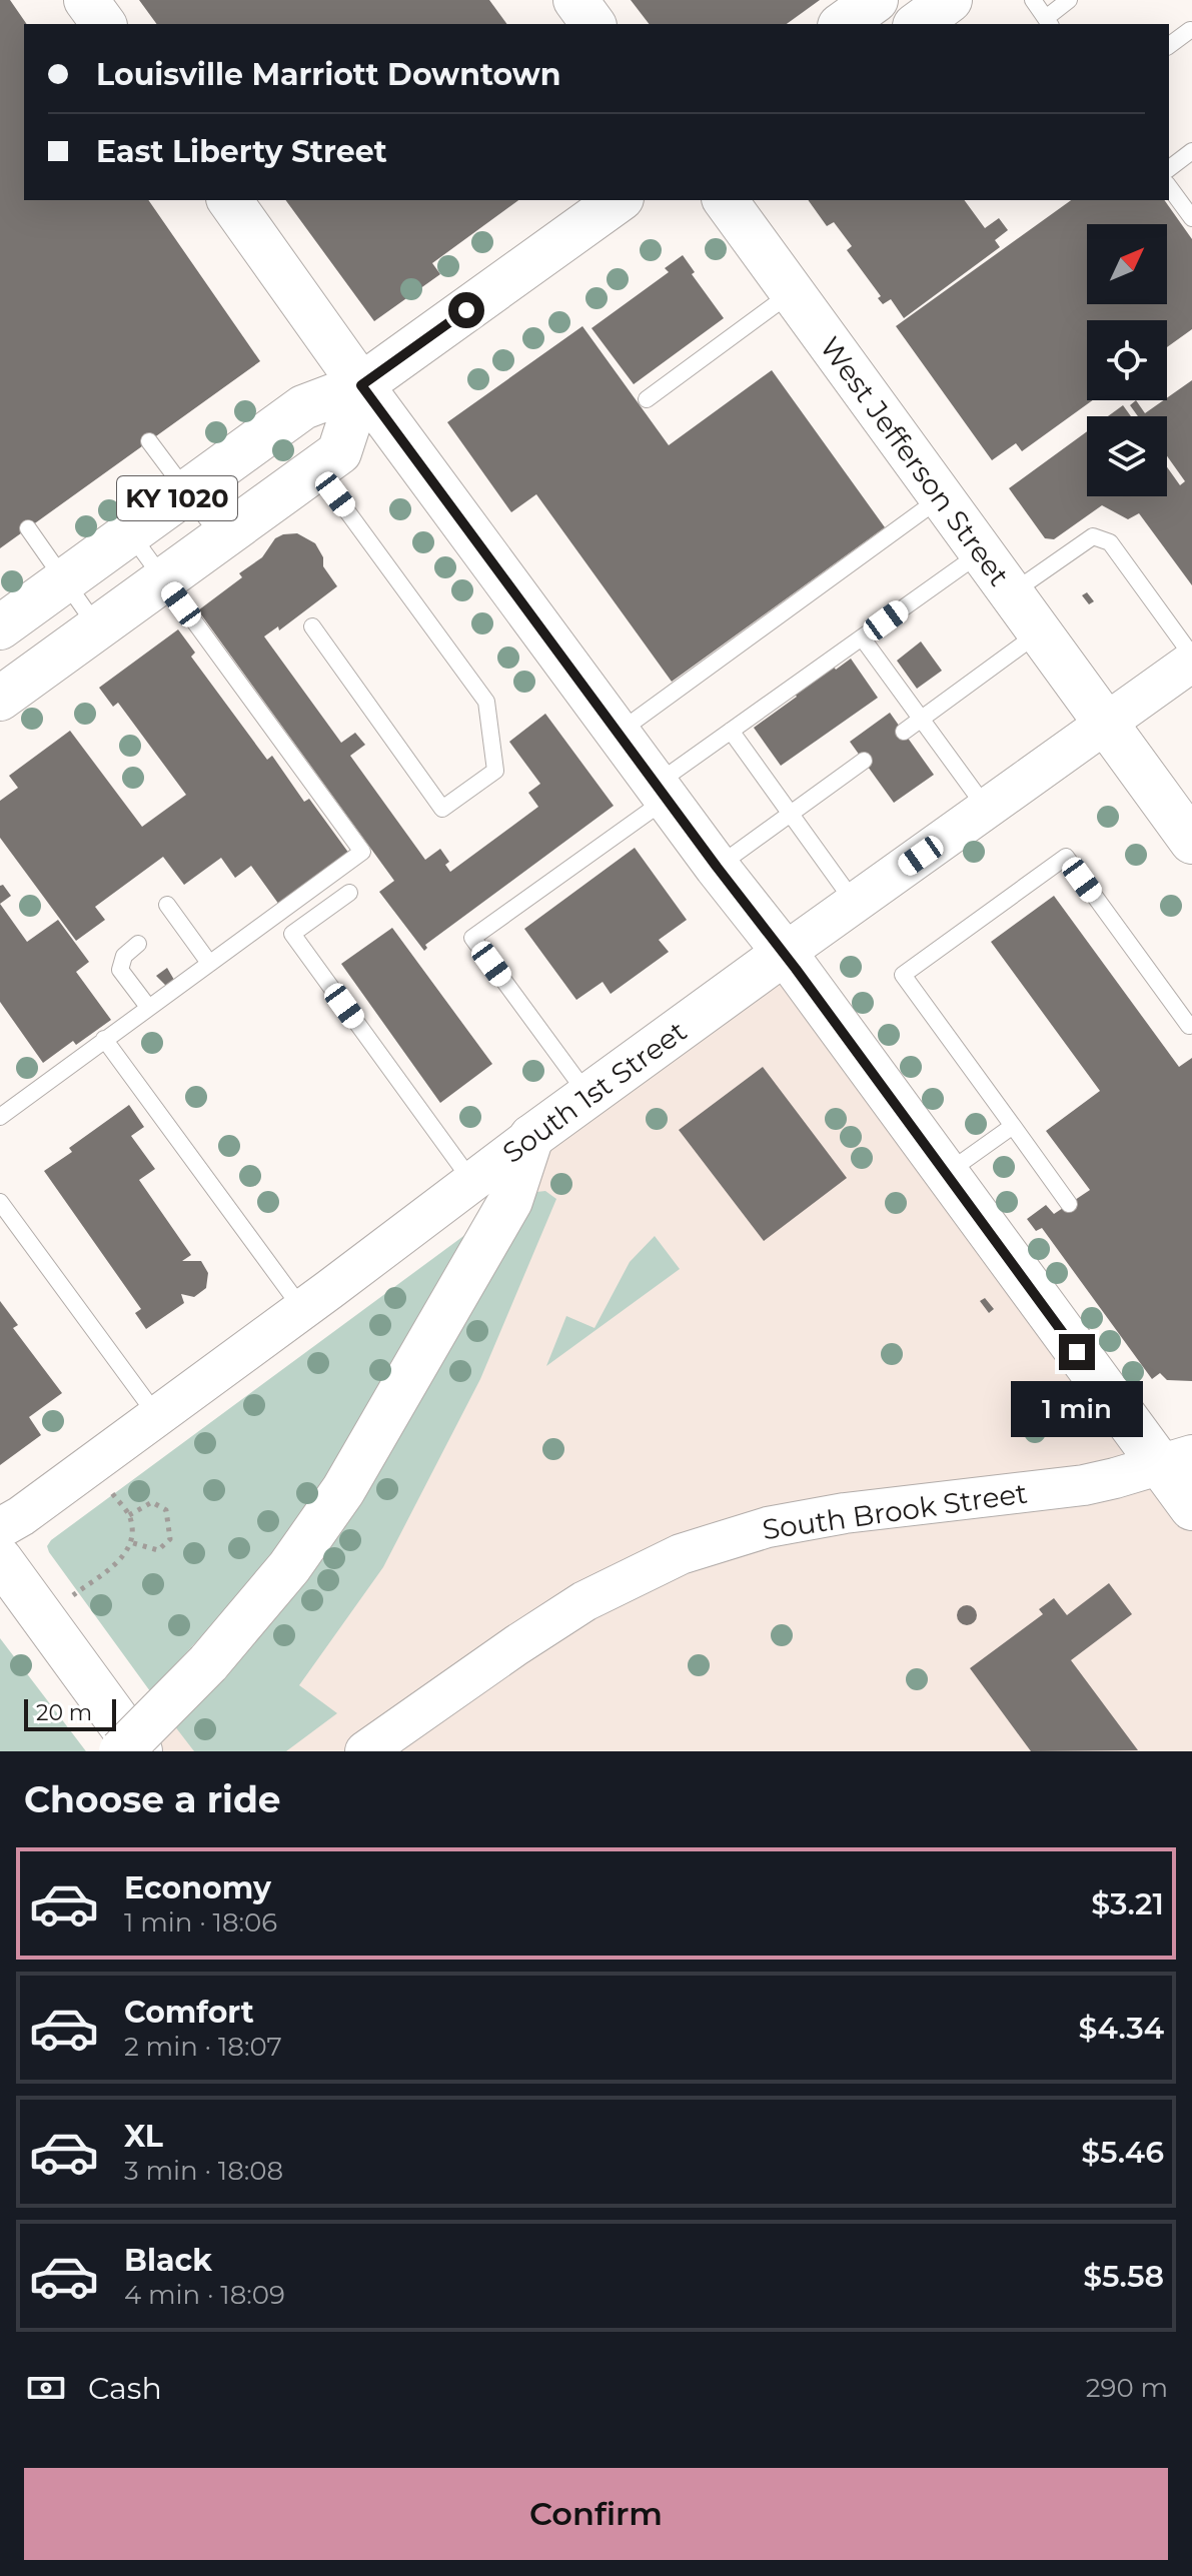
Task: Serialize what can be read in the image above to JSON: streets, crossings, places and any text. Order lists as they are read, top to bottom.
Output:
{
  "streets": {
    "main road": ["West Jefferson Street", "KY 1020", "South 1st Street"],
    "street": ["South Brook Street"]
  },
  "crossings": [
    ["West Jefferson Street", "South 1st Street"]
  ],
  "scale_bar": "20 m",
  "north": "top right",
  "page": {
    "banner": ["Louisville Marriott Downtown", "East Liberty Street"],
    "bubble": "1 min",
    "scale": "20 m",
    "heading": "Choose a ride",
    "list": [
      {
        "name": "Economy",
        "note": "1 min · 18:06",
        "value": "$3.21"
      },
      {
        "name": "Comfort",
        "note": "2 min · 18:07",
        "value": "$4.34"
      },
      {
        "name": "XL",
        "note": "3 min · 18:08",
        "value": "$5.46"
      },
      {
        "name": "Black",
        "note": "4 min · 18:09",
        "value": "$5.58"
      }
    ],
    "pay": ["Cash", "290 m"],
    "buttons": "Confirm"
  }
}
